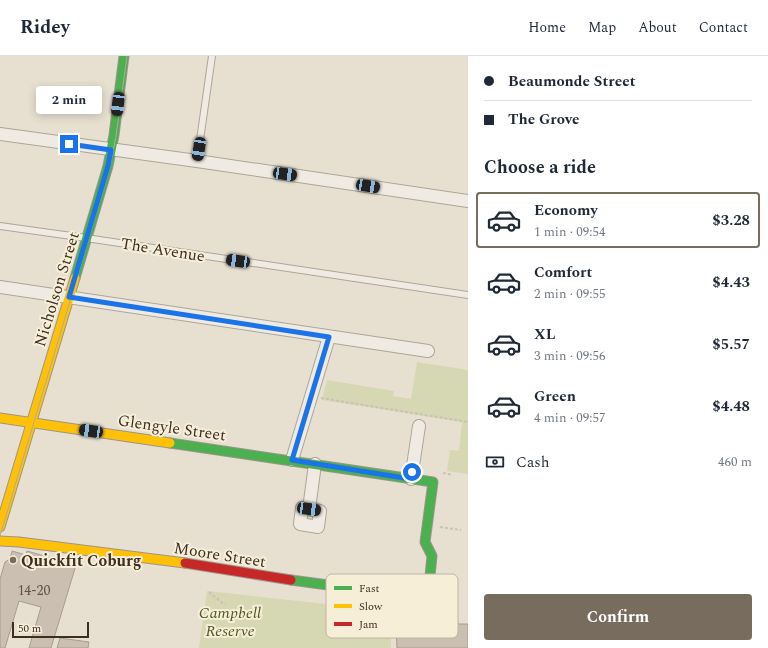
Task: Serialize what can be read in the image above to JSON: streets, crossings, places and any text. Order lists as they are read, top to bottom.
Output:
{
  "streets": {
    "street": ["Nicholson Street", "Glengyle Street", "Moore Street"],
    "lane": ["The Avenue"]
  },
  "crossings": [
    ["The Avenue", "Nicholson Street"],
    ["Nicholson Street", "Glengyle Street"]
  ],
  "parks": ["Campbell Reserve"],
  "places": ["Quickfit Coburg"],
  "house_numbers": ["14-20"],
  "legend": ["Fast", "Slow", "Jam"],
  "scale_bar": "50 m",
  "page": {
    "header": "Ridey",
    "nav": [
      "Home",
      "Map",
      "About",
      "Contact"
    ],
    "banner": ["Beaumonde Street", "The Grove"],
    "bubble": "2 min",
    "heading": "Choose a ride",
    "list": [
      {
        "name": "Economy",
        "note": "1 min · 09:54",
        "value": "$3.28"
      },
      {
        "name": "Comfort",
        "note": "2 min · 09:55",
        "value": "$4.43"
      },
      {
        "name": "XL",
        "note": "3 min · 09:56",
        "value": "$5.57"
      },
      {
        "name": "Green",
        "note": "4 min · 09:57",
        "value": "$4.48"
      }
    ],
    "pay": ["Cash", "460 m"],
    "buttons": "Confirm",
    "scale": "50 m"
  }
}
